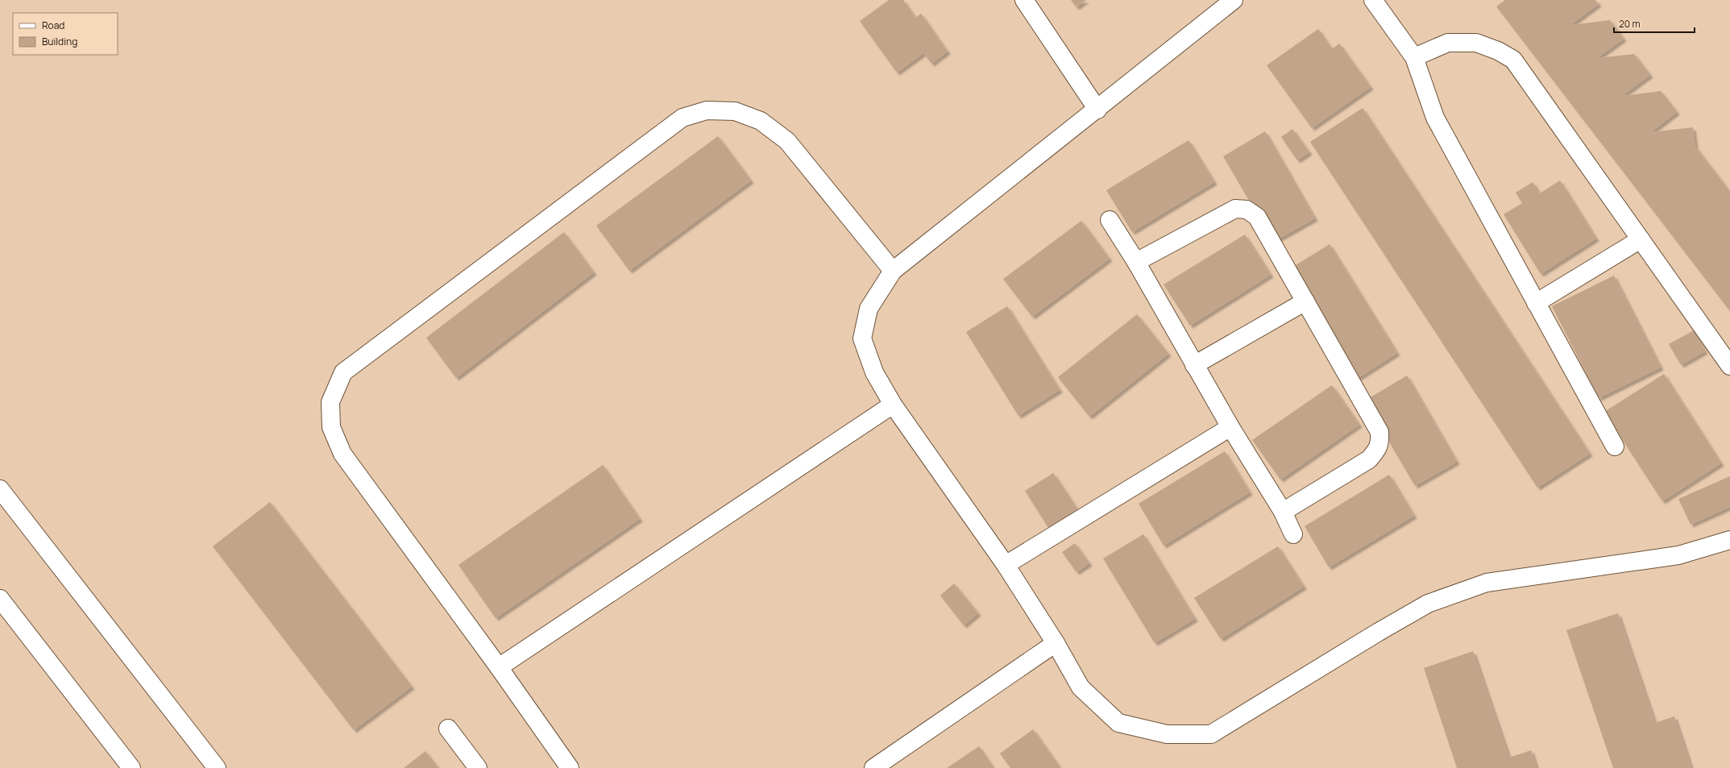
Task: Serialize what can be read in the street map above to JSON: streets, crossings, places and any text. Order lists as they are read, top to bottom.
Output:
{
  "legend": ["Road", "Building"],
  "scale_bar": "20 m"
}
